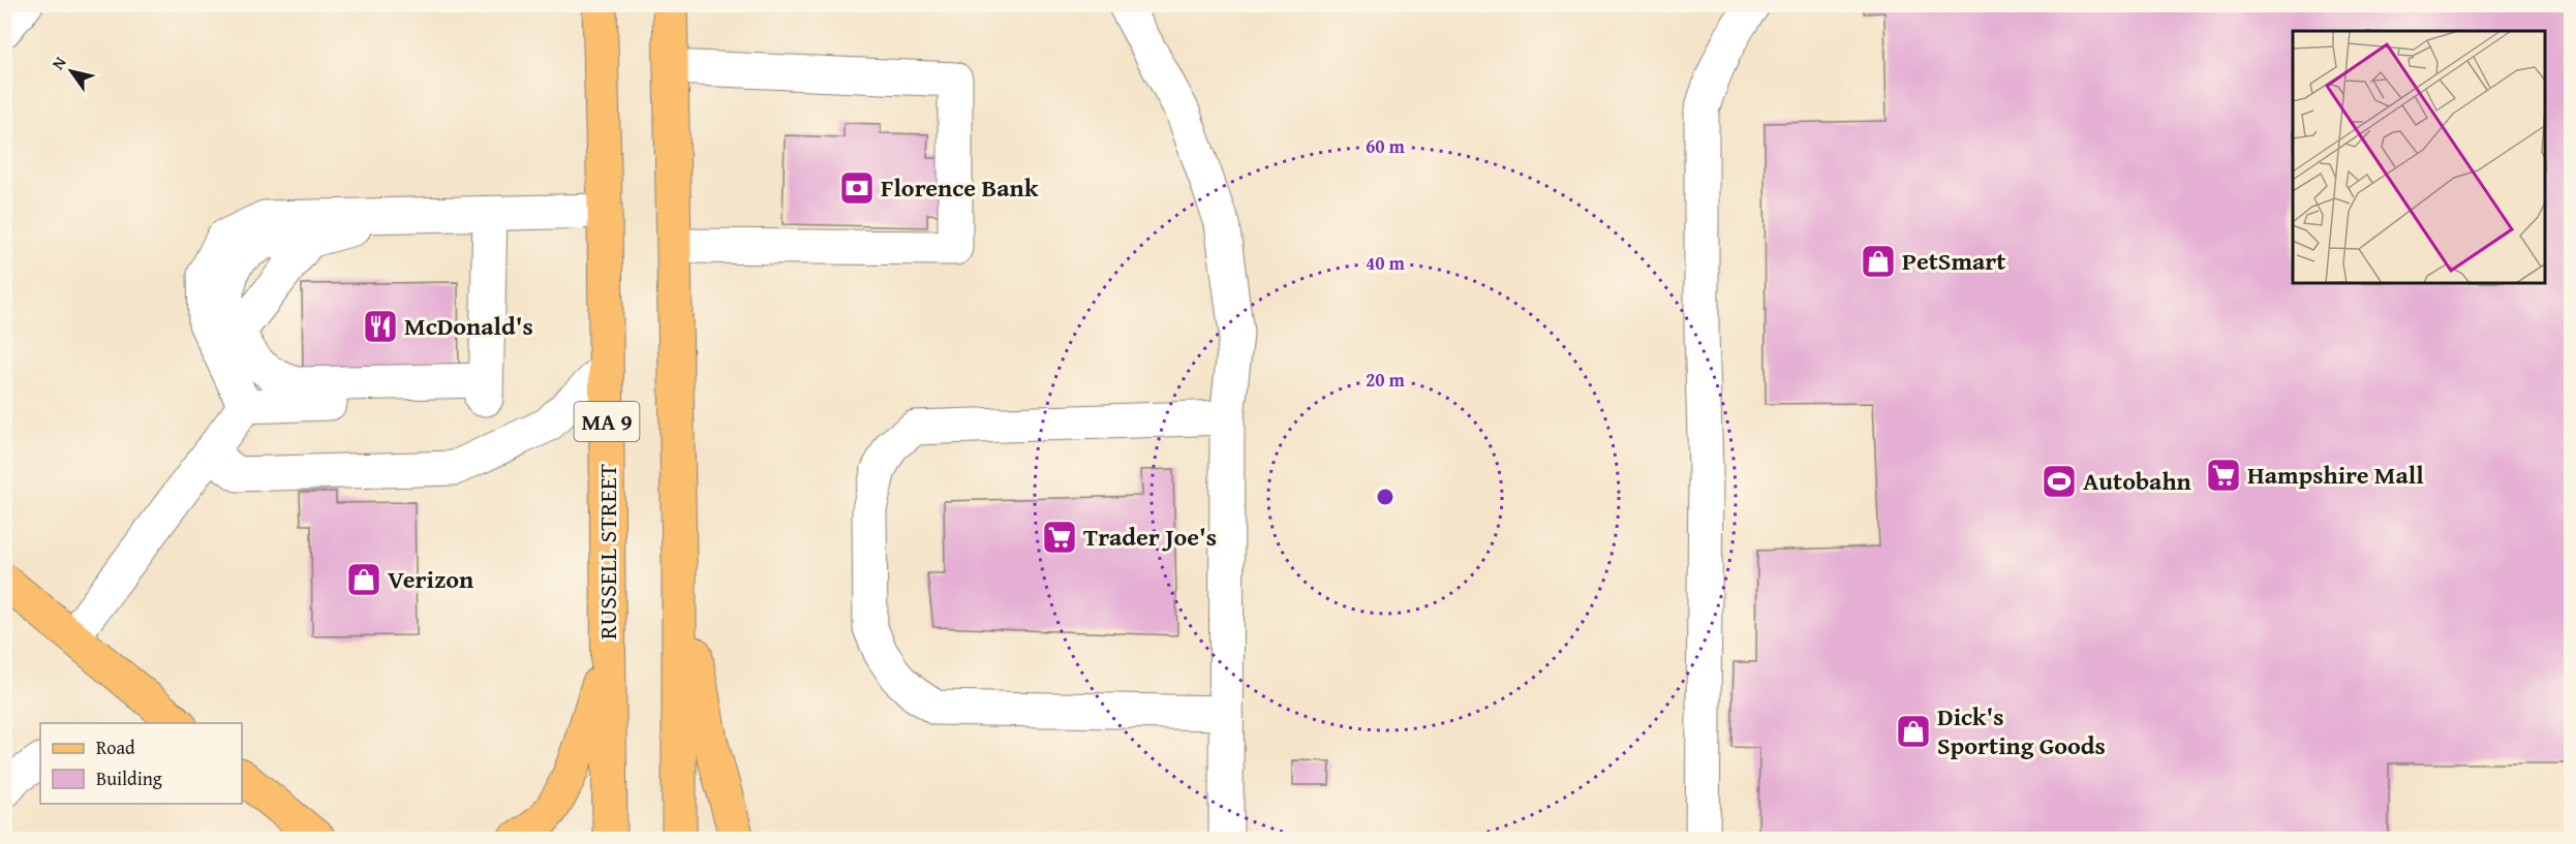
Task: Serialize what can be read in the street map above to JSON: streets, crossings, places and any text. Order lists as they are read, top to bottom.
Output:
{
  "streets": {
    "main road": ["MA 9", "RUSSELL STREET"]
  },
  "places": {
    "bank": ["Florence Bank"],
    "shop": ["PetSmart", "Verizon", "Dick's Sporting Goods"],
    "restaurant": ["McDonald's"],
    "supermarket": ["Hampshire Mall", "Trader Joe's"],
    "sports": ["Autobahn"]
  },
  "legend": ["Road", "Building"],
  "north": "top left",
  "rings": ["60 m", "40 m", "20 m"]
}
